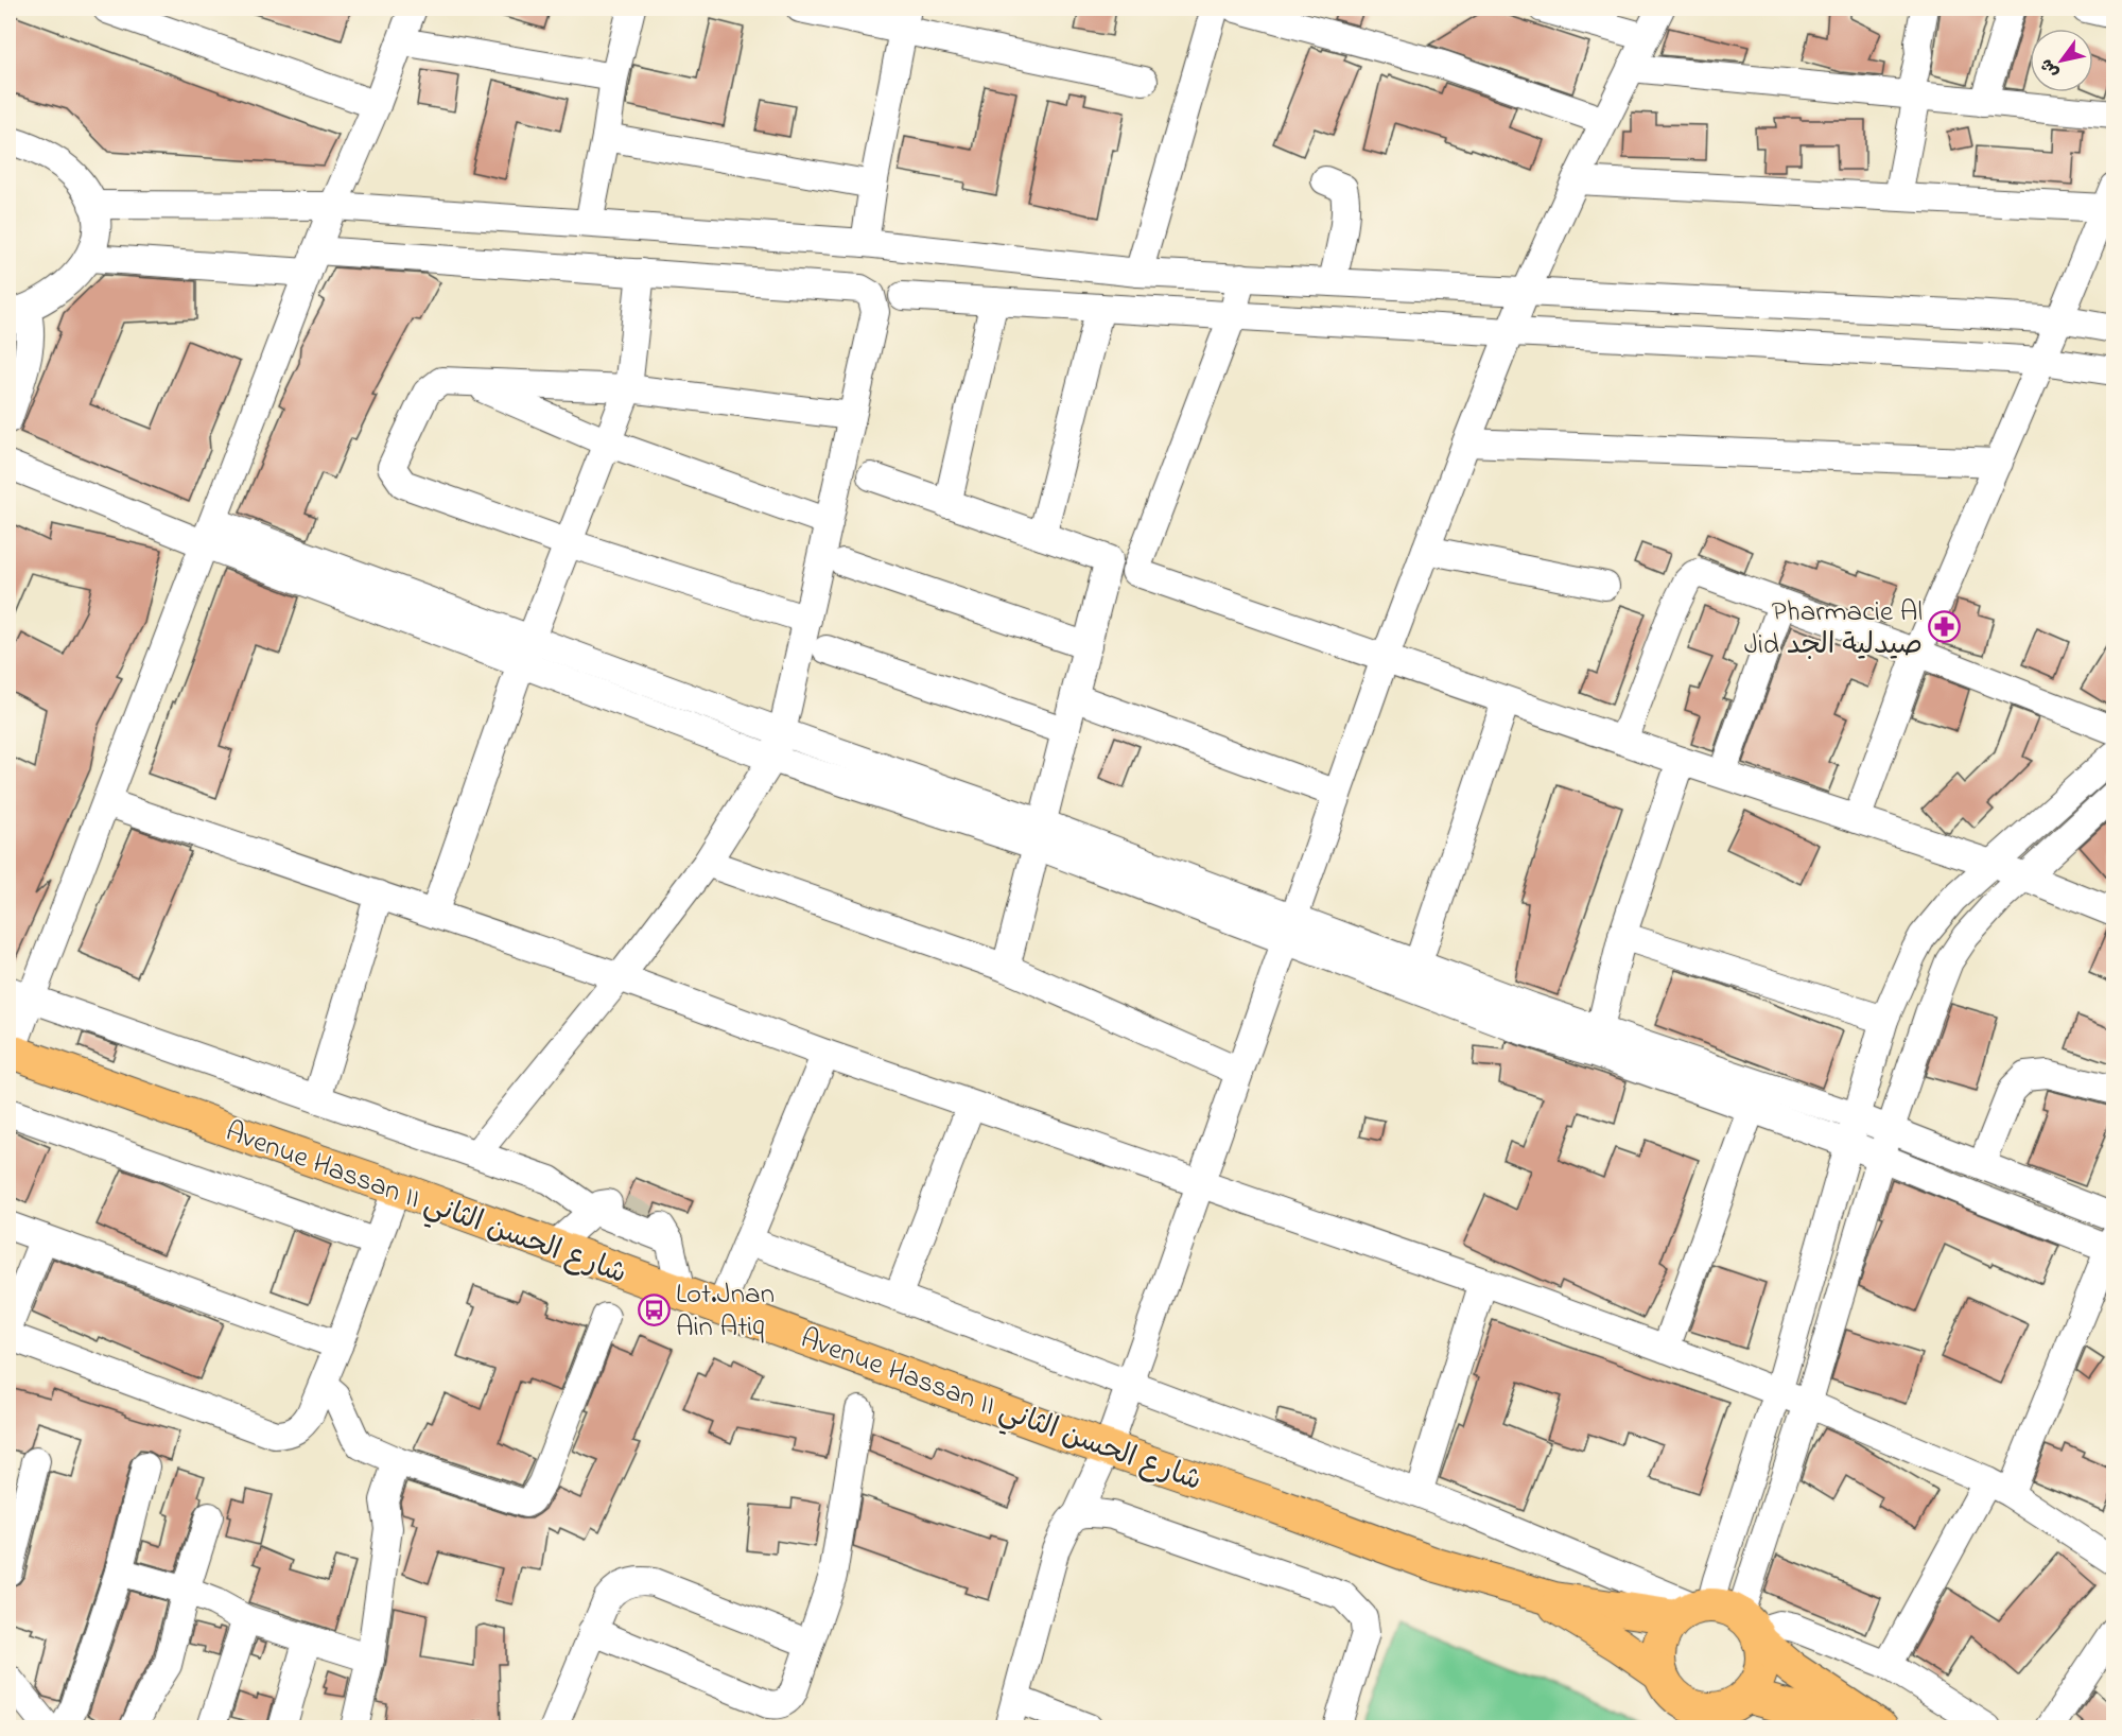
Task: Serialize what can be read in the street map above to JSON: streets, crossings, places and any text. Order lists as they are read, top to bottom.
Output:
{
  "streets": {
    "main road": ["Avenue Hassan II شارع الحسن الثاني"]
  },
  "places": {
    "pharmacy": ["Pharmacie Al Jid صيدلية الجد"],
    "bus stop": ["Lot.Jnan Ain Atiq"]
  },
  "north": "bottom left"
}
